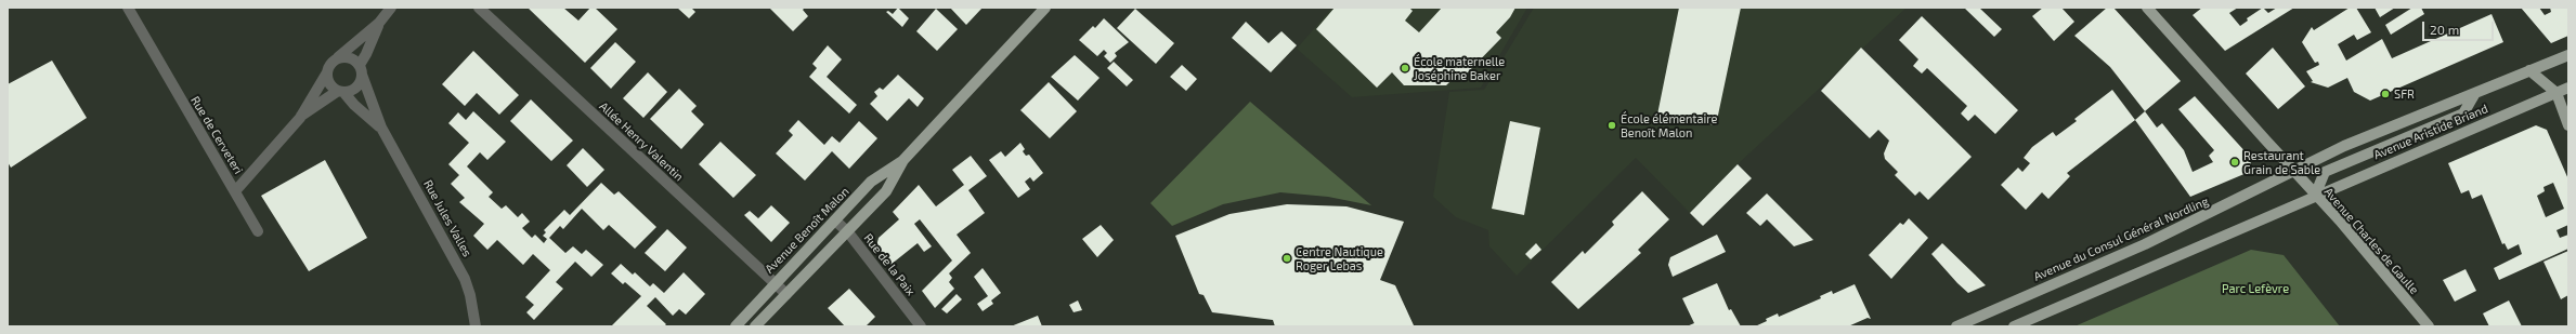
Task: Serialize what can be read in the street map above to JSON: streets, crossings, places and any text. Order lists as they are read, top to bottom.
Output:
{
  "streets": {
    "main road": [
      "Avenue Aristide Briand",
      "Avenue Benoît Malon",
      "Avenue du Consul Général Nordling",
      "Avenue Charles de Gaulle"
    ],
    "street": [
      "Rue de Cerveteri",
      "Allée Henry Valentin",
      "Rue Jules Valles",
      "Rue de la Paix"
    ]
  },
  "crossings": [
    ["Avenue Aristide Briand", "Avenue du Consul Général Nordling"],
    ["Avenue Aristide Briand", "Avenue Charles de Gaulle"],
    ["Rue de Cerveteri", "Rue Jules Valles"],
    ["Allée Henry Valentin", "Avenue Benoît Malon"],
    ["Avenue Benoît Malon", "Rue de la Paix"],
    ["Avenue du Consul Général Nordling", "Avenue Charles de Gaulle"]
  ],
  "parks": ["Parc Lefèvre"],
  "places": [
    "École maternelle Joséphine Baker",
    "SFR",
    "École élémentaire Benoît Malon",
    "Restaurant Grain de Sable",
    "Centre Nautique Roger Lebas"
  ],
  "scale_bar": "20 m"
}
